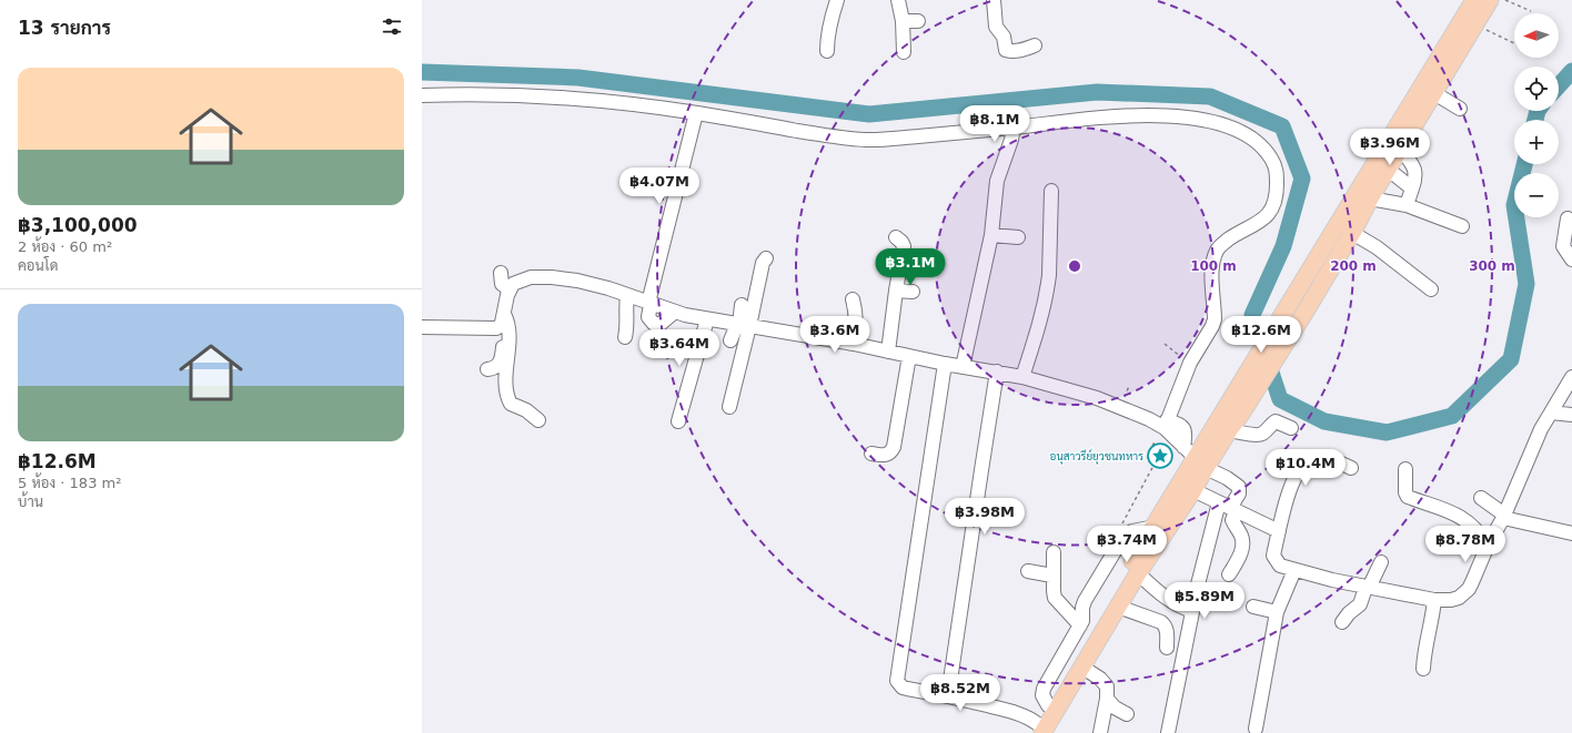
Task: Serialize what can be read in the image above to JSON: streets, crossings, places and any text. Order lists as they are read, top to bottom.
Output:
{
  "places": {
    "place": ["อนุสาวรีย์ยุวชนทหาร"]
  },
  "north": "left",
  "page": {
    "heading": "13 รายการ",
    "map_buttons": ["+", "−"],
    "list": [
      {
        "name": "฿3,100,000",
        "note": "2 ห้อง · 60 m² · คอนโด"
      },
      {
        "name": "฿12.6M",
        "note": "5 ห้อง · 183 m² · บ้าน"
      }
    ],
    "price": [
      "฿8.1M",
      "฿3.96M",
      "฿4.07M",
      "฿3.1M",
      "฿3.6M",
      "฿12.6M",
      "฿3.64M",
      "฿10.4M",
      "฿3.98M",
      "฿3.74M",
      "฿8.78M",
      "฿5.89M",
      "฿8.52M"
    ]
  },
  "rings": ["100 m", "200 m", "300 m"]
}
